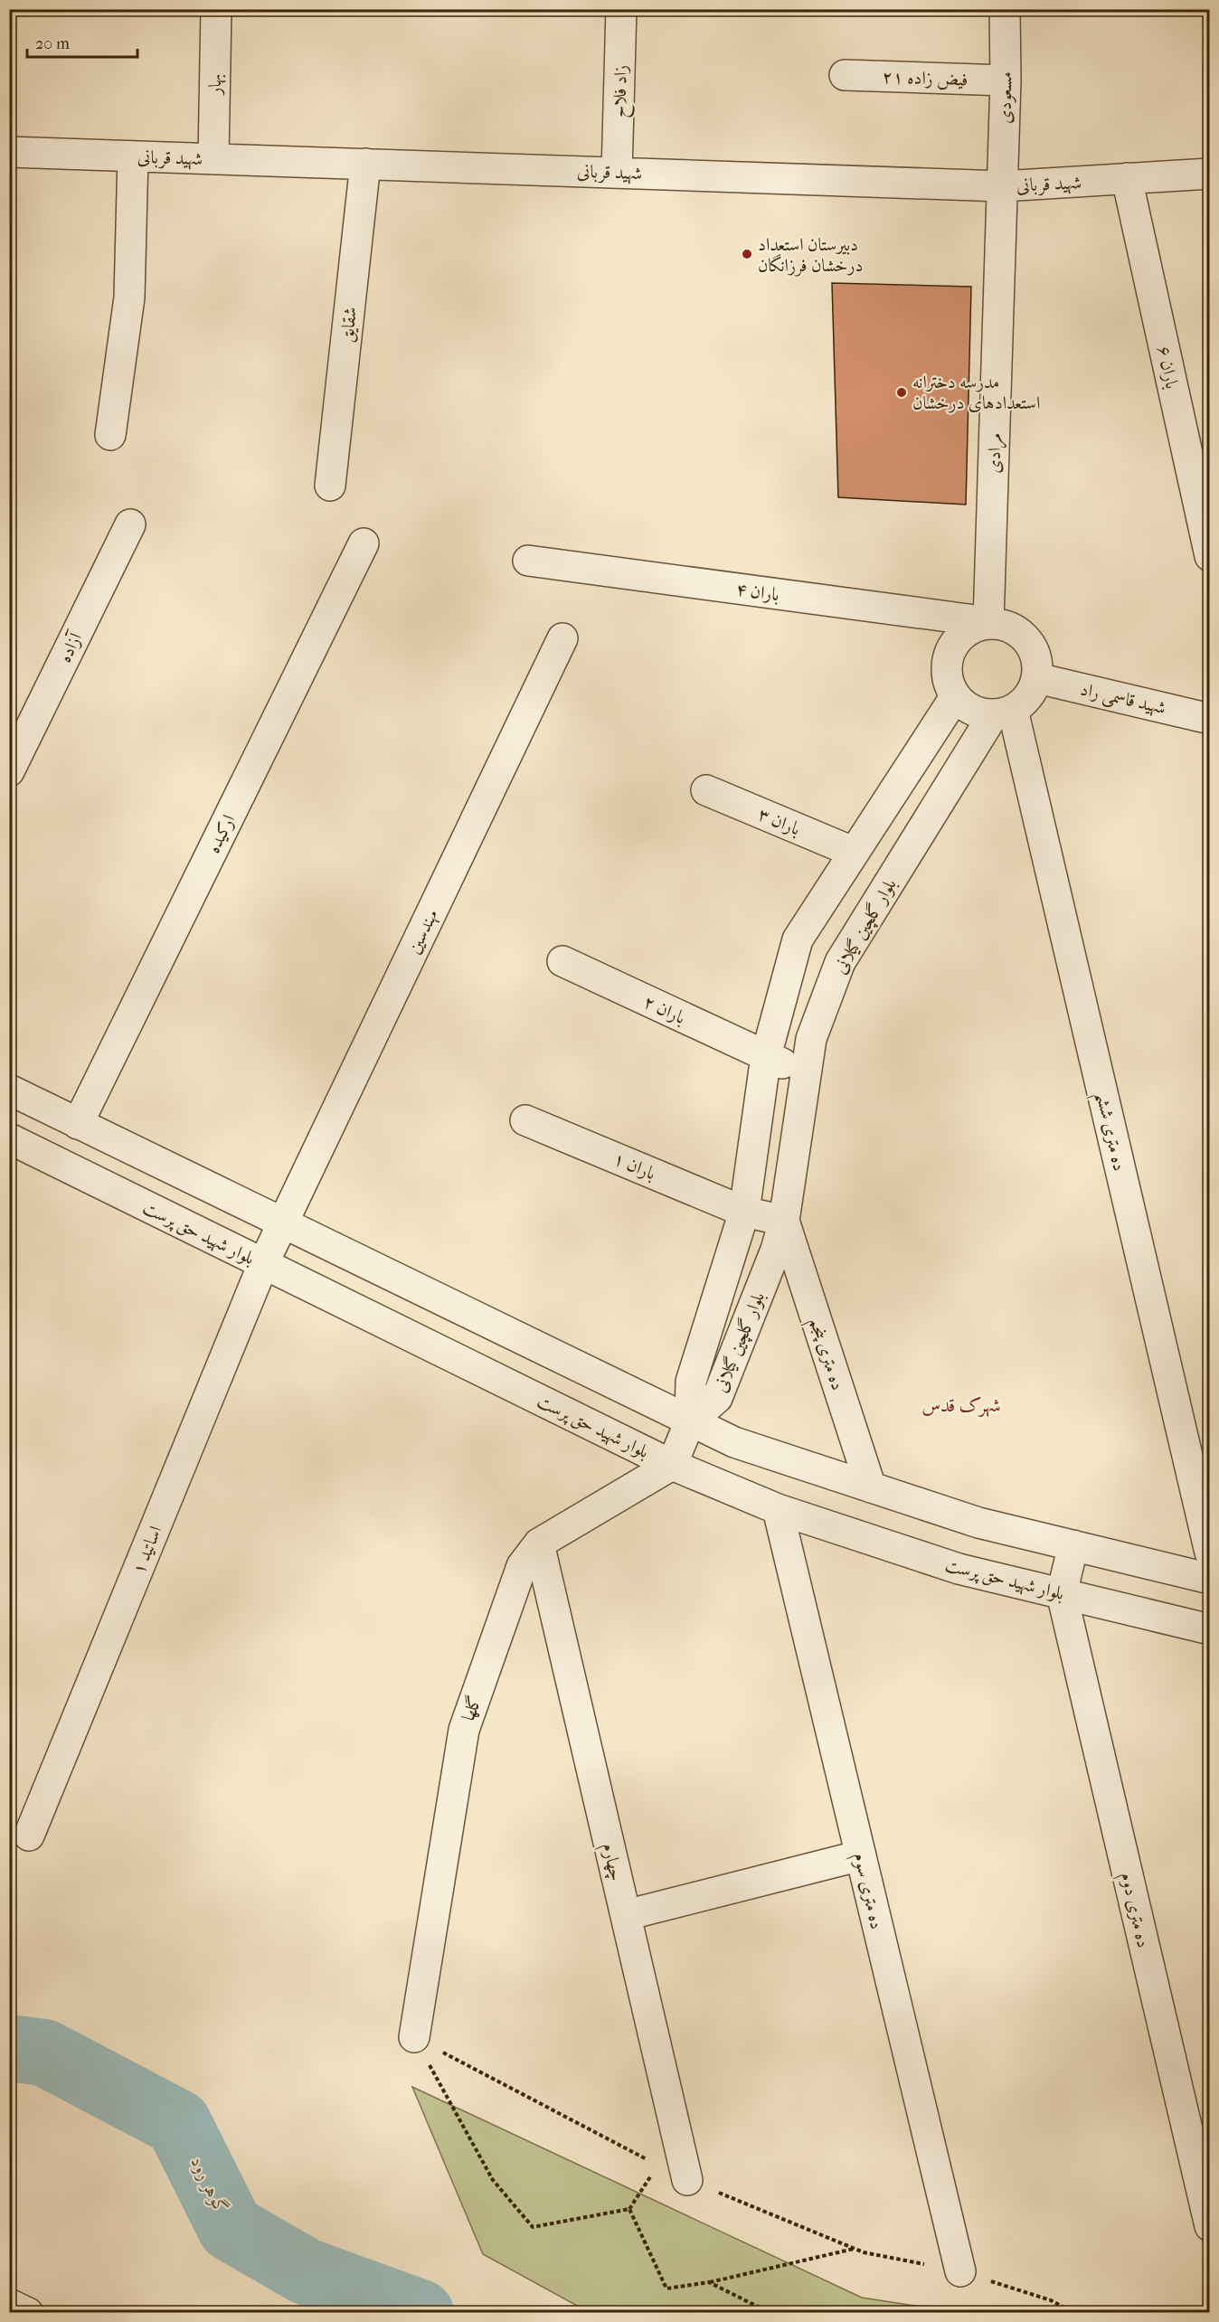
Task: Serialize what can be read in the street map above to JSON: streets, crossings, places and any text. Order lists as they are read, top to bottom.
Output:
{
  "streets": {
    "street": [
      "فیض زاده ۲۱",
      "بهار",
      "زاد فلاح",
      "مسعودی",
      "شهید قربانی",
      "شقایق",
      "باران ۶",
      "مرادی",
      "باران ۴",
      "آزاده",
      "شهید قاسمی راد",
      "باران ۳",
      "ارکیده",
      "بلوار گلچین گیلانی",
      "مهندسین",
      "باران ۲",
      "ده متری ششم",
      "باران ۱",
      "بلوار شهید حق پرست",
      "ده متری پنجم",
      "اساتید ۱",
      "گلها",
      "چهارم",
      "ده متری سوم",
      "ده متری دوم"
    ]
  },
  "crossings": [
    ["فیض زاده ۲۱", "مسعودی"],
    ["بهار", "شهید قربانی"],
    ["زاد فلاح", "شهید قربانی"],
    ["مسعودی", "شهید قربانی"],
    ["مسعودی", "مرادی"],
    ["شهید قربانی", "شقایق"],
    ["شهید قربانی", "باران ۶"],
    ["شهید قربانی", "مرادی"],
    ["مرادی", "باران ۴"],
    ["مرادی", "شهید قاسمی راد"],
    ["مرادی", "بلوار گلچین گیلانی"],
    ["مرادی", "ده متری ششم"],
    ["باران ۴", "شهید قاسمی راد"],
    ["باران ۴", "بلوار گلچین گیلانی"],
    ["باران ۴", "ده متری ششم"],
    ["شهید قاسمی راد", "بلوار گلچین گیلانی"],
    ["شهید قاسمی راد", "ده متری ششم"],
    ["باران ۳", "بلوار گلچین گیلانی"],
    ["بلوار گلچین گیلانی", "باران ۲"],
    ["بلوار گلچین گیلانی", "ده متری ششم"],
    ["بلوار گلچین گیلانی", "باران ۱"],
    ["بلوار گلچین گیلانی", "ده متری پنجم"],
    ["مهندسین", "بلوار شهید حق پرست"],
    ["مهندسین", "اساتید ۱"],
    ["باران ۱", "ده متری پنجم"],
    ["بلوار شهید حق پرست", "اساتید ۱"],
    ["بلوار شهید حق پرست", "گلها"],
    ["بلوار شهید حق پرست", "ده متری سوم"],
    ["بلوار شهید حق پرست", "ده متری دوم"],
    ["گلها", "چهارم"]
  ],
  "districts": ["شهرک قدس"],
  "water": ["گوهر رود"],
  "places": ["دبیرستان استعداد درخشان فرزانگان", "مدرسه دخترانه استعدادهای درخشان"],
  "scale_bar": "20 m"
}
